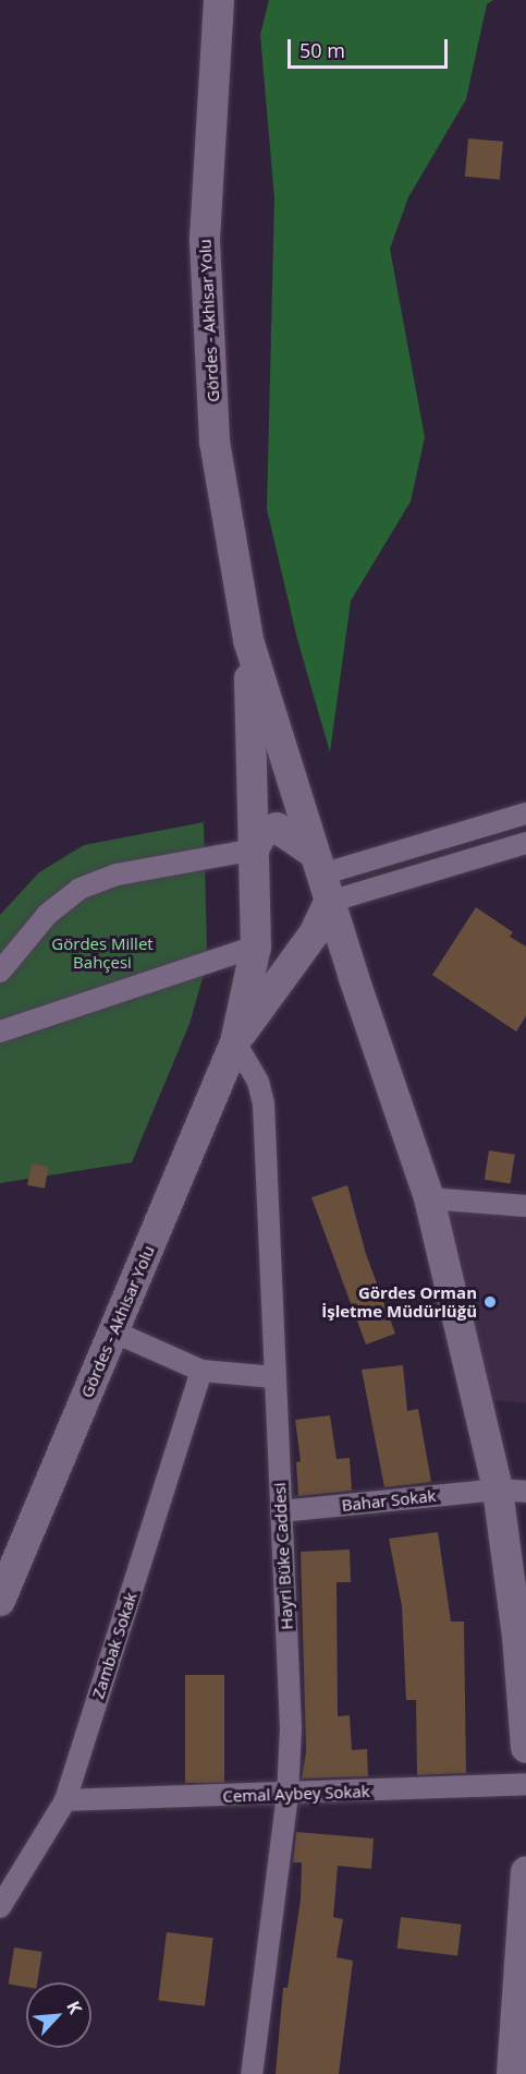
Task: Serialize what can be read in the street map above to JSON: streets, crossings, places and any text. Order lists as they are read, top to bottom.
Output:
{
  "streets": {
    "main road": ["Gördes - Akhisar Yolu"],
    "street": [
      "Bahar Sokak",
      "Hayri Büke Caddesi",
      "Zambak Sokak",
      "Cemal Aybey Sokak"
    ]
  },
  "crossings": [
    ["Gördes - Akhisar Yolu", "Bahar Sokak"],
    ["Gördes - Akhisar Yolu", "Hayri Büke Caddesi"],
    ["Bahar Sokak", "Hayri Büke Caddesi"],
    ["Hayri Büke Caddesi", "Cemal Aybey Sokak"],
    ["Zambak Sokak", "Cemal Aybey Sokak"]
  ],
  "parks": ["Gördes Millet Bahçesi"],
  "places": ["Gördes Orman İşletme Müdürlüğü"],
  "scale_bar": "50 m",
  "north": "top right"
}
